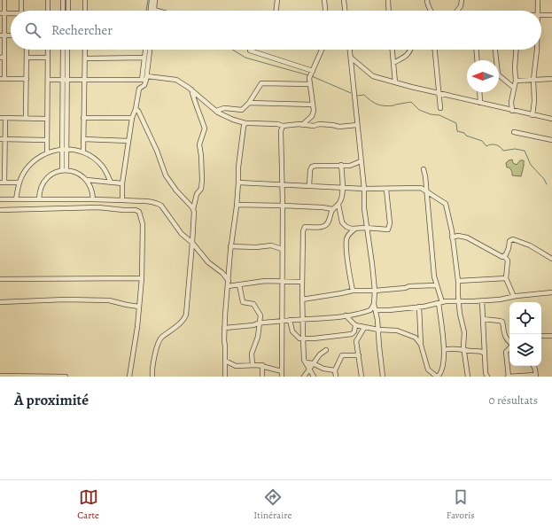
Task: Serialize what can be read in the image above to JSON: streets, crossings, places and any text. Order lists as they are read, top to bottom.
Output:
{
  "north": "left",
  "page": {
    "search": "Rechercher",
    "heading": ["À proximité", "0 résultats"],
    "nav": ["Carte", "Itinéraire", "Favoris"]
  }
}
